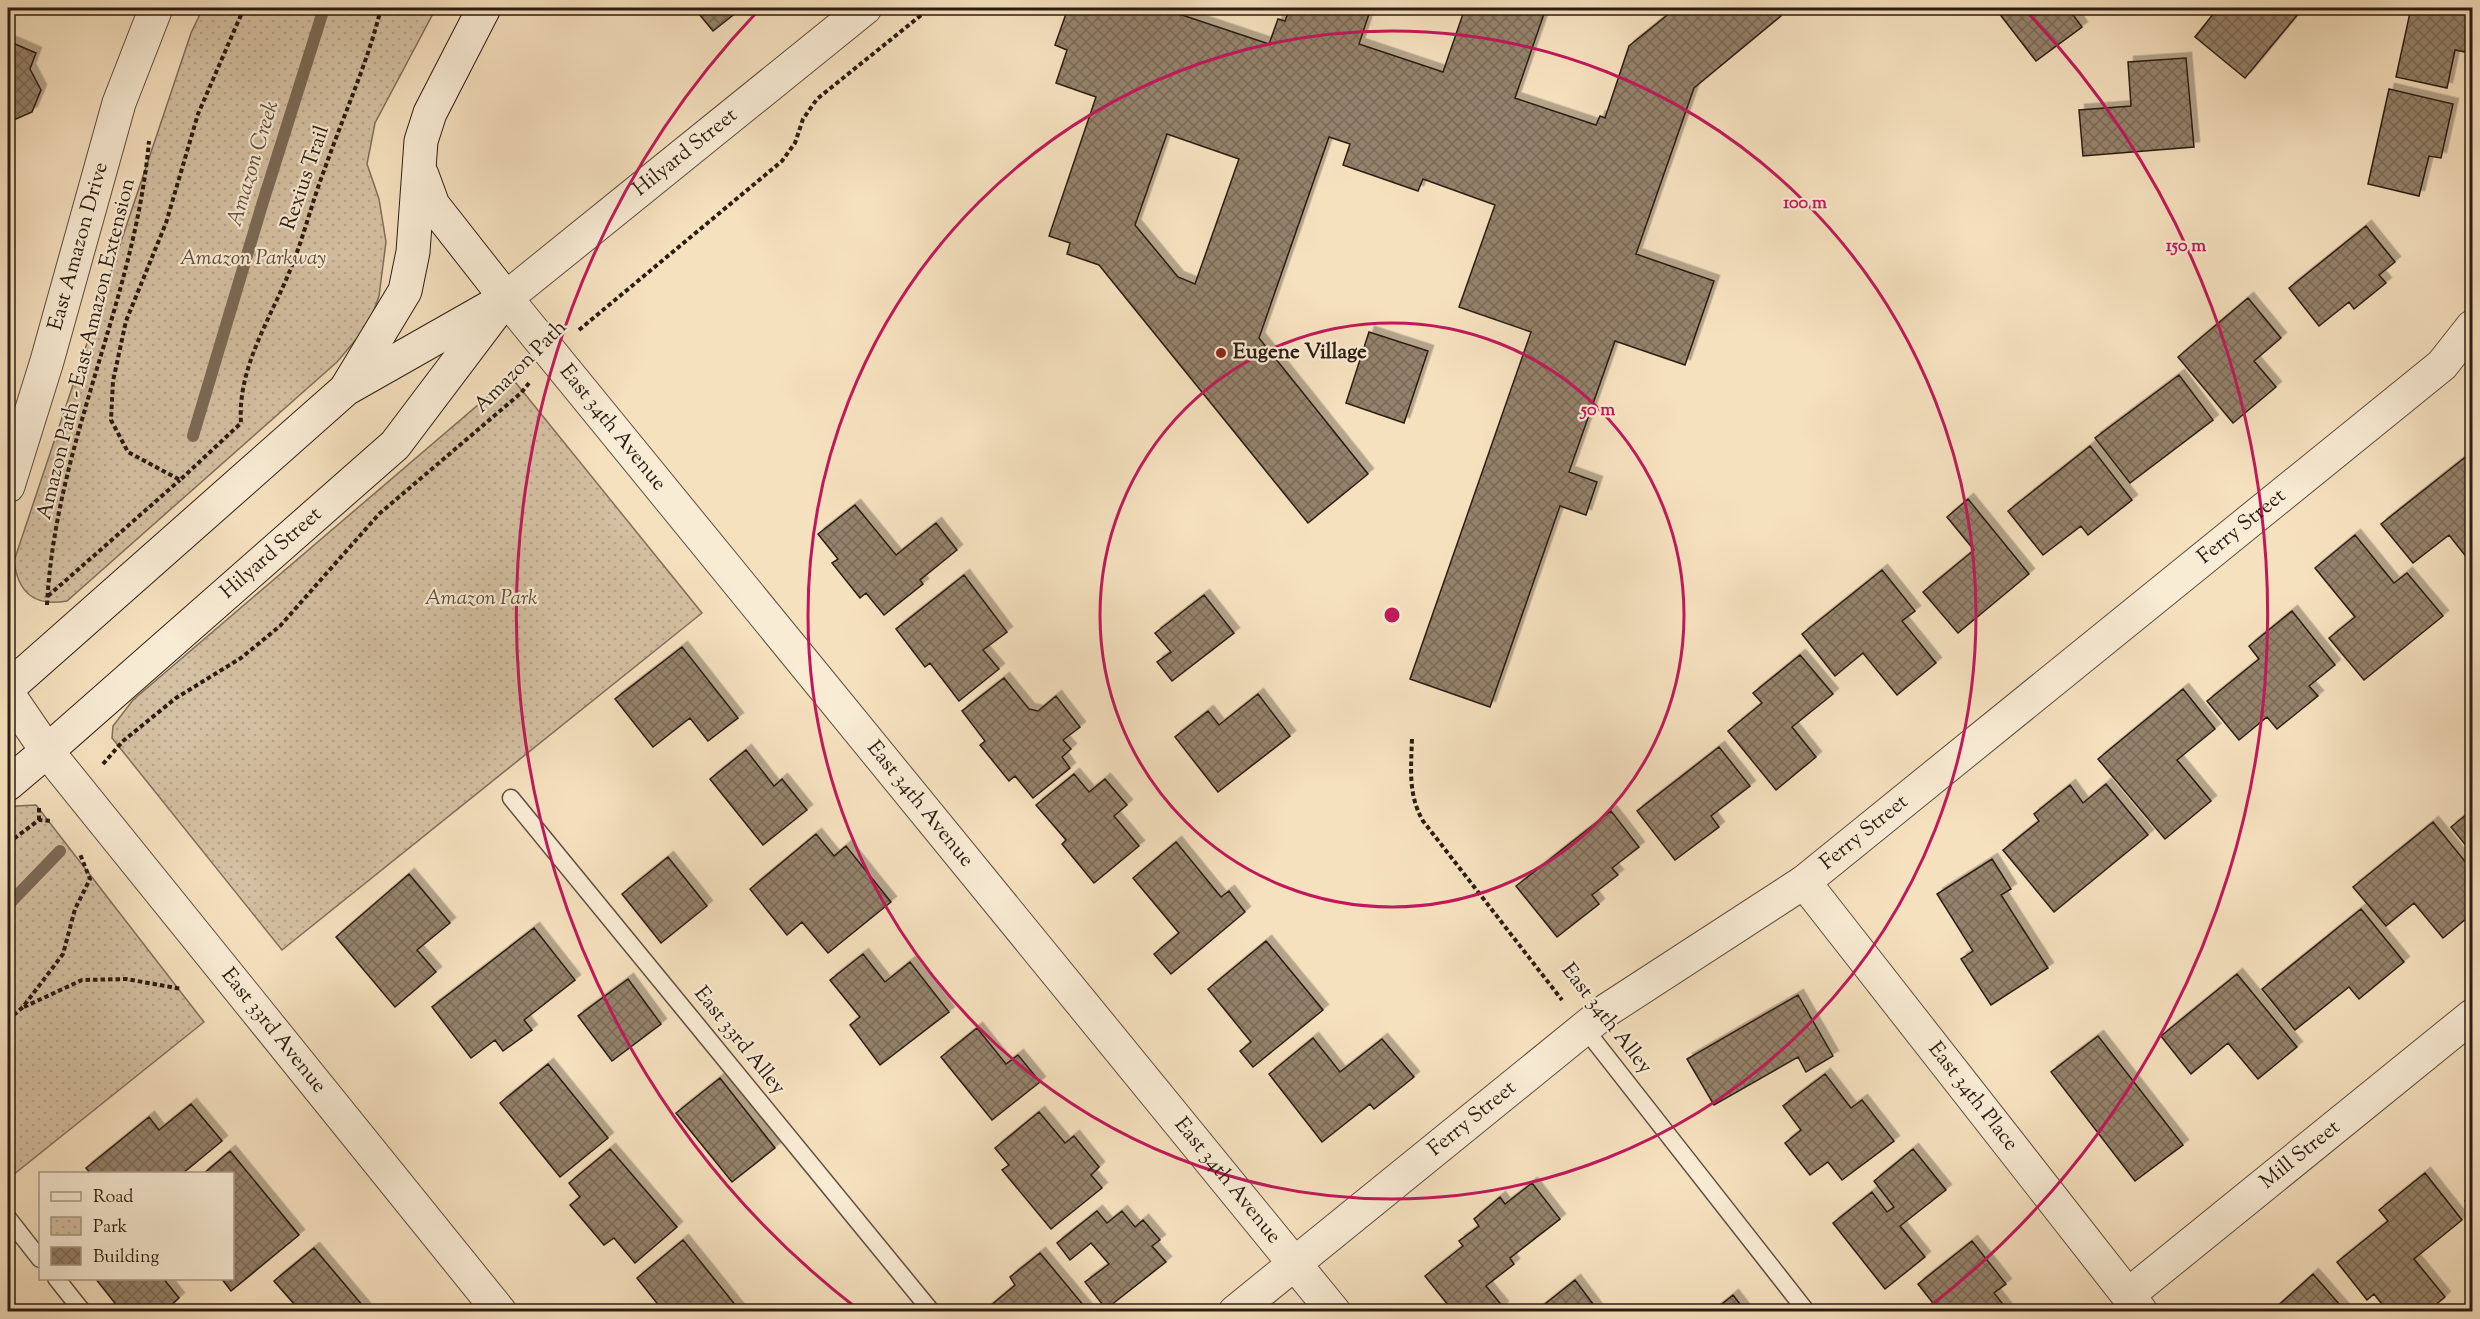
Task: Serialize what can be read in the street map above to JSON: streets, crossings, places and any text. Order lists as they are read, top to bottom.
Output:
{
  "streets": {
    "street": [
      "Hilyard Street",
      "East Amazon Drive",
      "East 34th Avenue",
      "Ferry Street",
      "East 33rd Avenue",
      "East 34th Place",
      "Mill Street"
    ],
    "lane": ["East 34th Alley", "East 33rd Alley"],
    "path": ["Rexius Trail", "Amazon Path - East Amazon Extension", "Amazon Path"]
  },
  "crossings": [
    ["Hilyard Street", "East 34th Avenue"],
    ["Hilyard Street", "East 33rd Avenue"],
    ["Rexius Trail", "Amazon Path - East Amazon Extension"],
    ["Amazon Path", "East 34th Avenue"],
    ["East 34th Avenue", "Ferry Street"],
    ["Ferry Street", "East 34th Alley"],
    ["Ferry Street", "East 34th Place"],
    ["East 34th Place", "Mill Street"]
  ],
  "water": ["Amazon Creek"],
  "parks": ["Amazon Parkway", "Amazon Park"],
  "places": ["Eugene Village"],
  "legend": ["Road", "Park", "Building"],
  "rings": ["100 m", "150 m", "50 m"]
}
